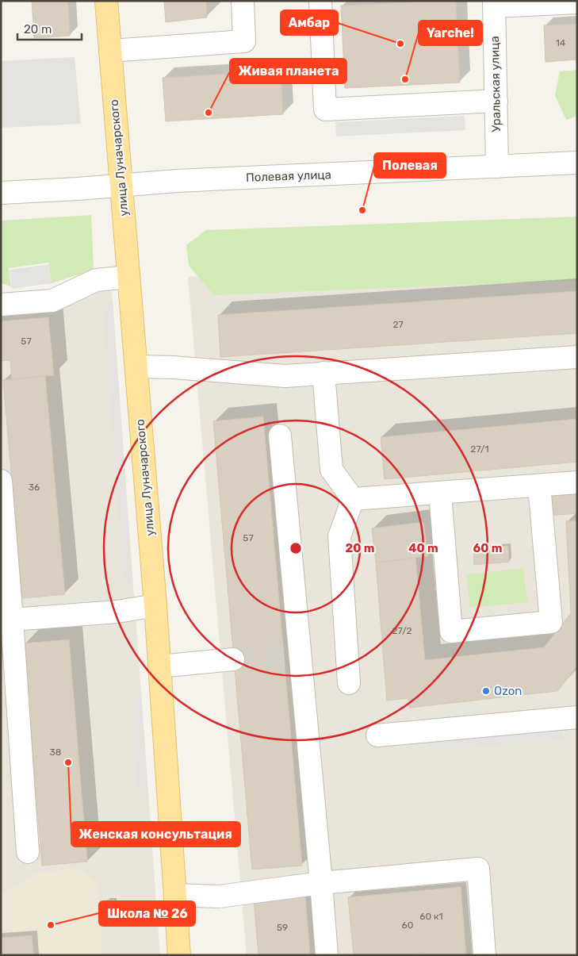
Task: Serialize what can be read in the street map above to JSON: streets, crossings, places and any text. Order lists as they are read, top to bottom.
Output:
{
  "streets": {
    "main road": ["улица Луначарского"],
    "street": ["Уральская улица", "Полевая улица"]
  },
  "crossings": [
    ["Уральская улица", "Полевая улица"],
    ["улица Луначарского", "Полевая улица"]
  ],
  "places": [
    "Амбар",
    "Yarche!",
    "Живая планета",
    "Полевая",
    "Ozon",
    "Женская консультация",
    "Школа № 26"
  ],
  "house_numbers": [
    "14",
    "27",
    "57",
    "27/1",
    "36",
    "57",
    "27/2",
    "38",
    "60 к1",
    "60",
    "59"
  ],
  "scale_bar": "20 m",
  "rings": ["20 m", "40 m", "60 m"]
}
